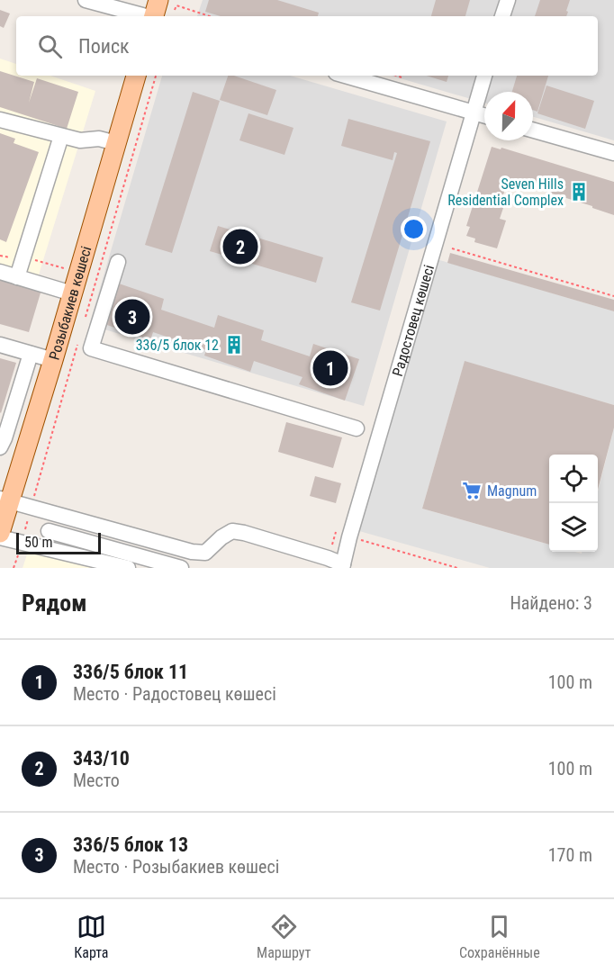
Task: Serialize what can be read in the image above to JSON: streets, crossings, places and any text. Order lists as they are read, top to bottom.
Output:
{
  "streets": {
    "main road": ["Розыбакиев көшесі"],
    "street": ["Радостовец көшесі"]
  },
  "places": {
    "building": ["Seven Hills Residential Complex", "336/5 блок 12"],
    "supermarket": ["Magnum"]
  },
  "scale_bar": "50 m",
  "north": "top",
  "page": {
    "search": "Поиск",
    "pins": ["2", "3", "1"],
    "scale": "50 m",
    "heading": ["Рядом", "Найдено: 3"],
    "list": [
      {
        "mark": "1",
        "name": "336/5 блок 11",
        "note": "Место · Радостовец көшесі",
        "value": "100 m"
      },
      {
        "mark": "2",
        "name": "343/10",
        "note": "Место",
        "value": "100 m"
      },
      {
        "mark": "3",
        "name": "336/5 блок 13",
        "note": "Место · Розыбакиев көшесі",
        "value": "170 m"
      }
    ],
    "nav": ["Карта", "Маршрут", "Сохранённые"]
  }
}
